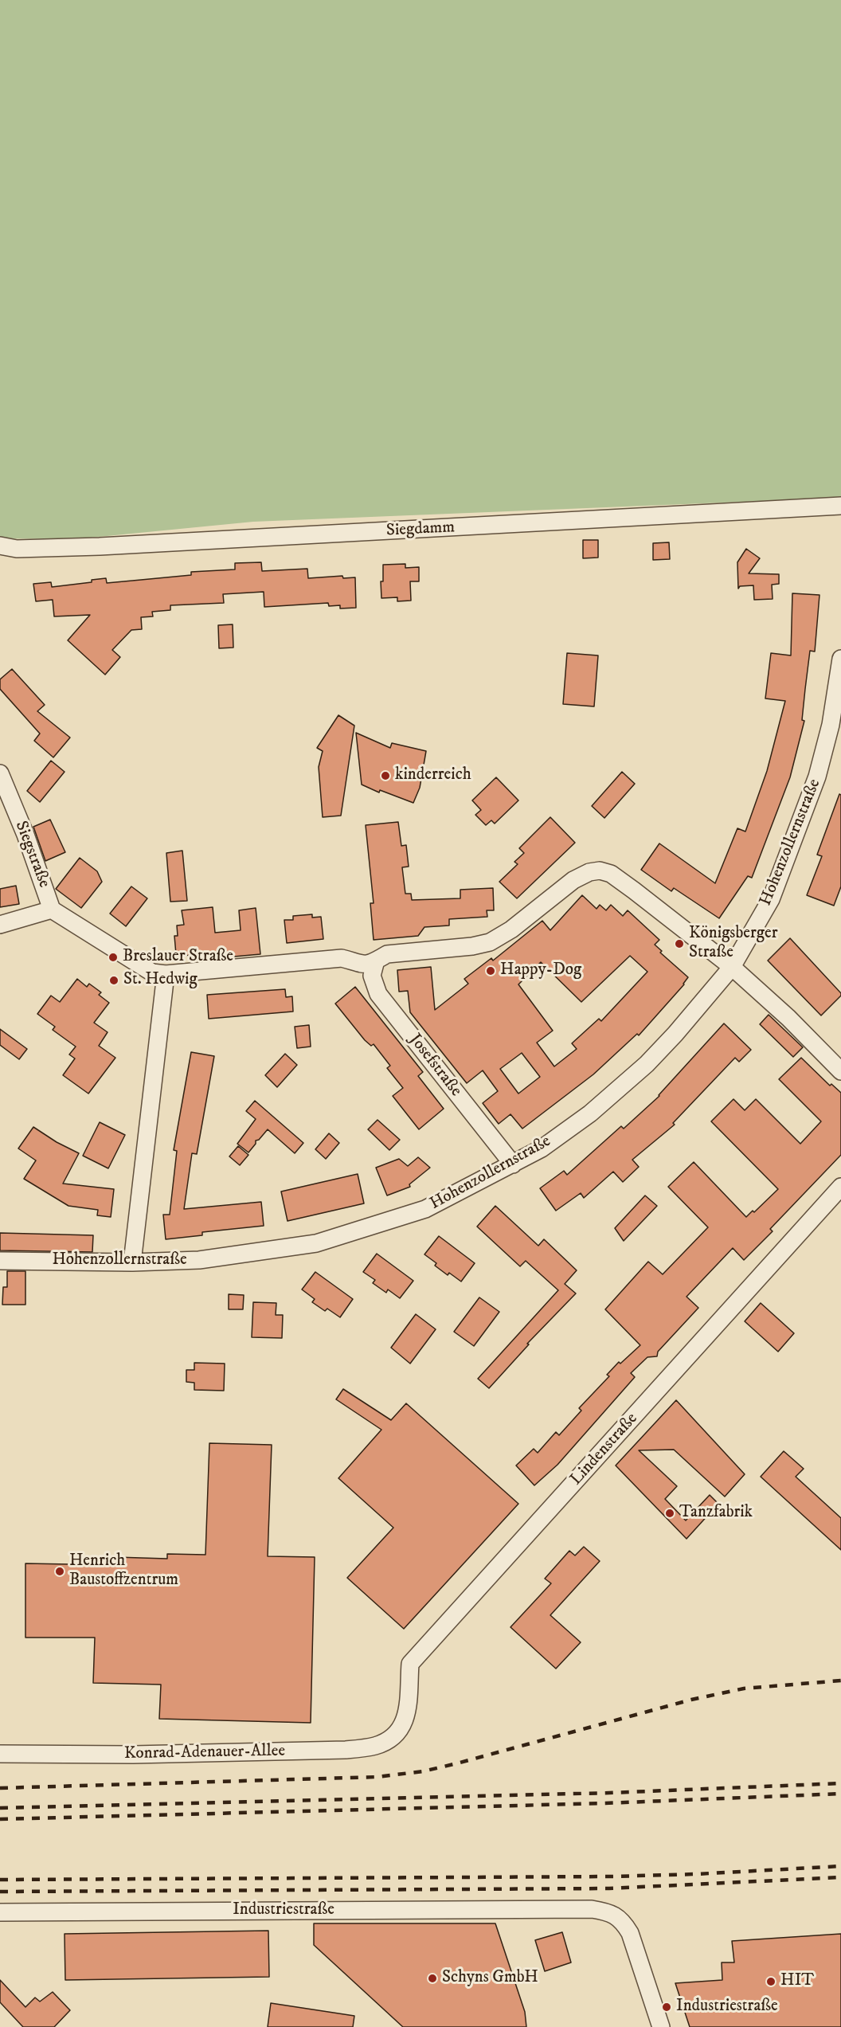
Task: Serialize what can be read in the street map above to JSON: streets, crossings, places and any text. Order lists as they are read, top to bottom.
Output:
{
  "streets": {
    "street": [
      "Siegdamm",
      "Hohenzollernstraße",
      "Siegstraße",
      "Josefstraße",
      "Lindenstraße",
      "Konrad-Adenauer-Allee",
      "Industriestraße"
    ]
  },
  "crossings": [
    ["Hohenzollernstraße", "Josefstraße"],
    ["Lindenstraße", "Konrad-Adenauer-Allee"]
  ],
  "places": [
    "kinderreich",
    "Königsberger Straße",
    "Breslauer Straße",
    "Happy-Dog",
    "St. Hedwig",
    "Tanzfabrik",
    "Henrich Baustoffzentrum",
    "Schyns GmbH",
    "HIT",
    "Industriestraße"
  ]
}
